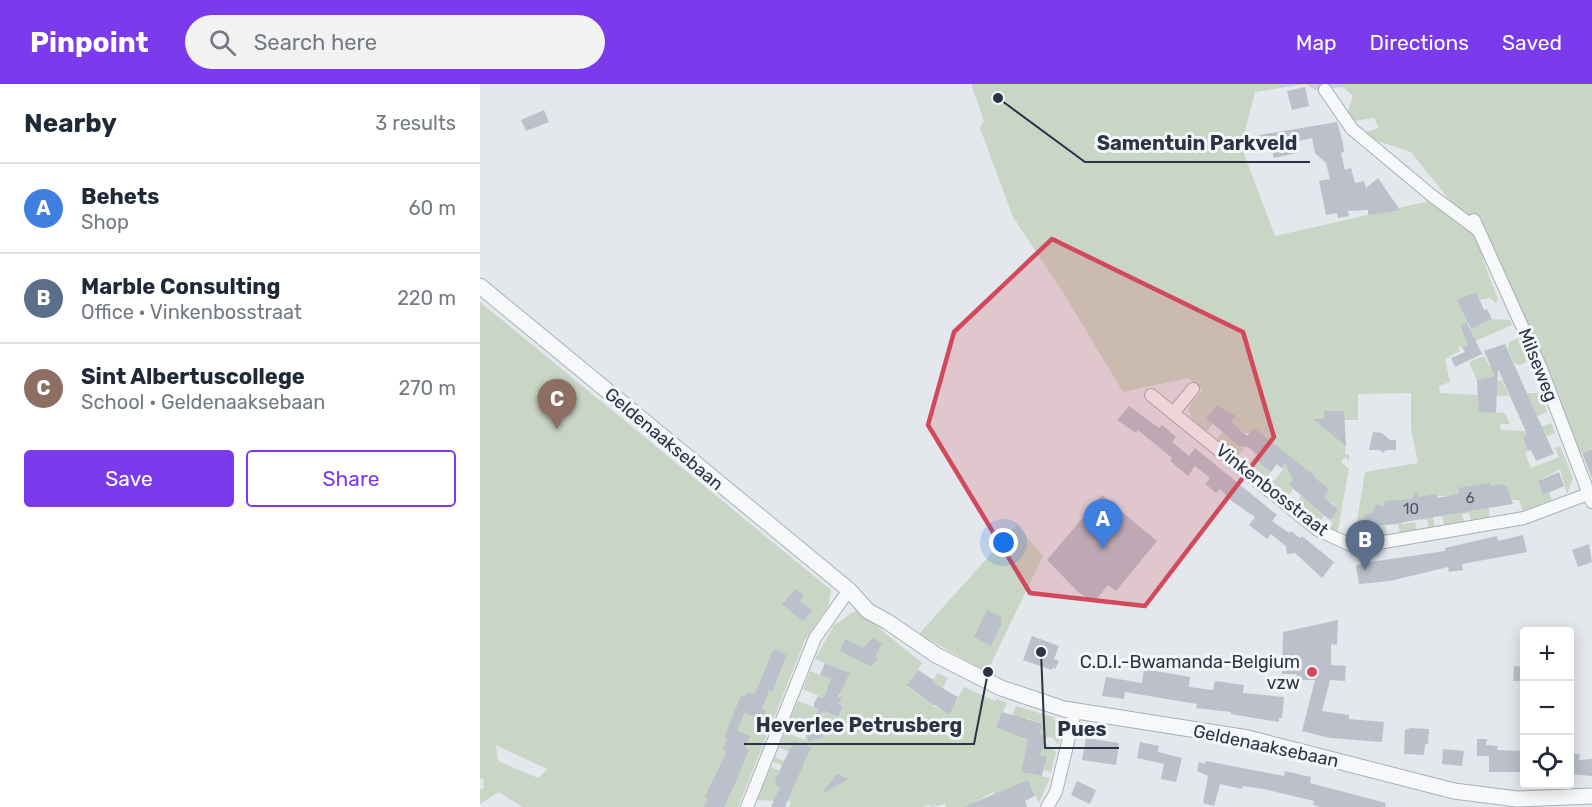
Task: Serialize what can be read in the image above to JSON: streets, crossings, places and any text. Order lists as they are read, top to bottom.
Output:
{
  "streets": {
    "street": ["Milseweg", "Geldenaaksebaan", "Vinkenbosstraat"]
  },
  "crossings": [
    ["Milseweg", "Vinkenbosstraat"]
  ],
  "places": [
    "Samentuin Parkveld",
    "Pues",
    "Heverlee Petrusberg",
    "C.D.I.-Bwamanda-Belgium vzw"
  ],
  "house_numbers": ["6", "10"],
  "page": {
    "header": "Pinpoint",
    "search": "Search here",
    "nav": ["Map", "Directions", "Saved"],
    "heading": ["Nearby", "3 results"],
    "list": [
      {
        "mark": "A",
        "name": "Behets",
        "note": "Shop",
        "value": "60 m"
      },
      {
        "mark": "B",
        "name": "Marble Consulting",
        "note": "Office · Vinkenbosstraat",
        "value": "220 m"
      },
      {
        "mark": "C",
        "name": "Sint Albertuscollege",
        "note": "School · Geldenaaksebaan",
        "value": "270 m"
      }
    ],
    "pins": ["C", "A", "B"],
    "buttons": ["Save", "Share"],
    "map_buttons": ["+", "−"]
  }
}
